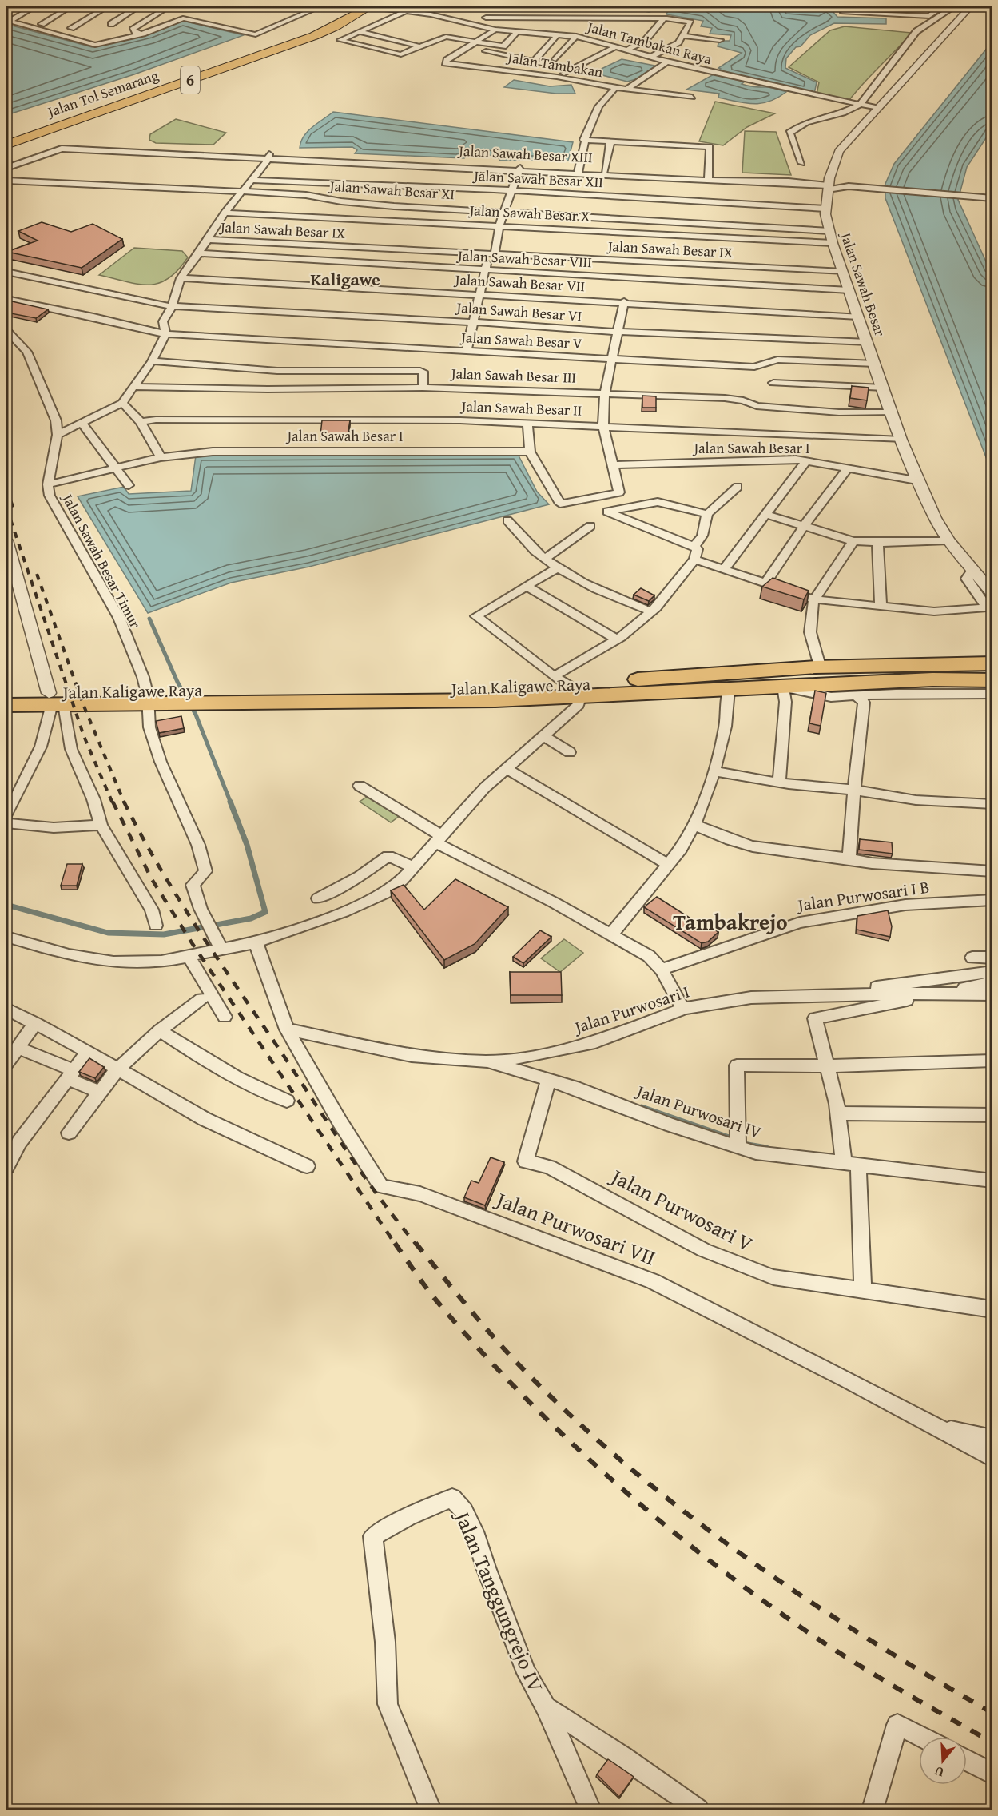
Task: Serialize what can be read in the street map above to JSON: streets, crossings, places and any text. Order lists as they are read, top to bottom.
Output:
{
  "streets": {
    "highway": ["6", "Jalan Tol Semarang", "Jalan Kaligawe Raya"],
    "street": [
      "Jalan Tambakan Raya",
      "Jalan Tambakan",
      "Jalan Sawah Besar XIII",
      "Jalan Sawah Besar XII",
      "Jalan Sawah Besar XI",
      "Jalan Sawah Besar X",
      "Jalan Sawah Besar IX",
      "Jalan Sawah Besar VIII",
      "Jalan Sawah Besar VII",
      "Jalan Sawah Besar",
      "Jalan Sawah Besar VI",
      "Jalan Sawah Besar V",
      "Jalan Sawah Besar III",
      "Jalan Sawah Besar II",
      "Jalan Sawah Besar I",
      "Jalan Sawah Besar Timur",
      "Jalan Purwosari I B",
      "Jalan Purwosari I",
      "Jalan Purwosari IV",
      "Jalan Purwosari V",
      "Jalan Purwosari VII",
      "Jalan Tanggungrejo IV"
    ]
  },
  "crossings": [
    ["Jalan Tambakan Raya", "Jalan Sawah Besar"],
    ["Jalan Tambakan", "Jalan Sawah Besar XIII"],
    ["Jalan Sawah Besar XIII", "Jalan Sawah Besar"],
    ["Jalan Sawah Besar XII", "Jalan Sawah Besar"],
    ["Jalan Sawah Besar XI", "Jalan Sawah Besar"],
    ["Jalan Sawah Besar X", "Jalan Sawah Besar"],
    ["Jalan Sawah Besar IX", "Jalan Sawah Besar"],
    ["Jalan Sawah Besar VIII", "Jalan Sawah Besar"],
    ["Jalan Sawah Besar VII", "Jalan Sawah Besar"],
    ["Jalan Sawah Besar", "Jalan Sawah Besar VI"],
    ["Jalan Sawah Besar", "Jalan Sawah Besar V"],
    ["Jalan Sawah Besar", "Jalan Sawah Besar III"],
    ["Jalan Sawah Besar", "Jalan Sawah Besar II"],
    ["Jalan Sawah Besar", "Jalan Sawah Besar I"],
    ["Jalan Sawah Besar I", "Jalan Sawah Besar Timur"],
    ["Jalan Sawah Besar Timur", "Jalan Kaligawe Raya"],
    ["Jalan Purwosari I", "Jalan Purwosari IV"],
    ["Jalan Purwosari I", "Jalan Purwosari VII"],
    ["Jalan Purwosari IV", "Jalan Purwosari V"]
  ],
  "districts": ["Kaligawe", "Tambakrejo"],
  "north": "bottom"
}
